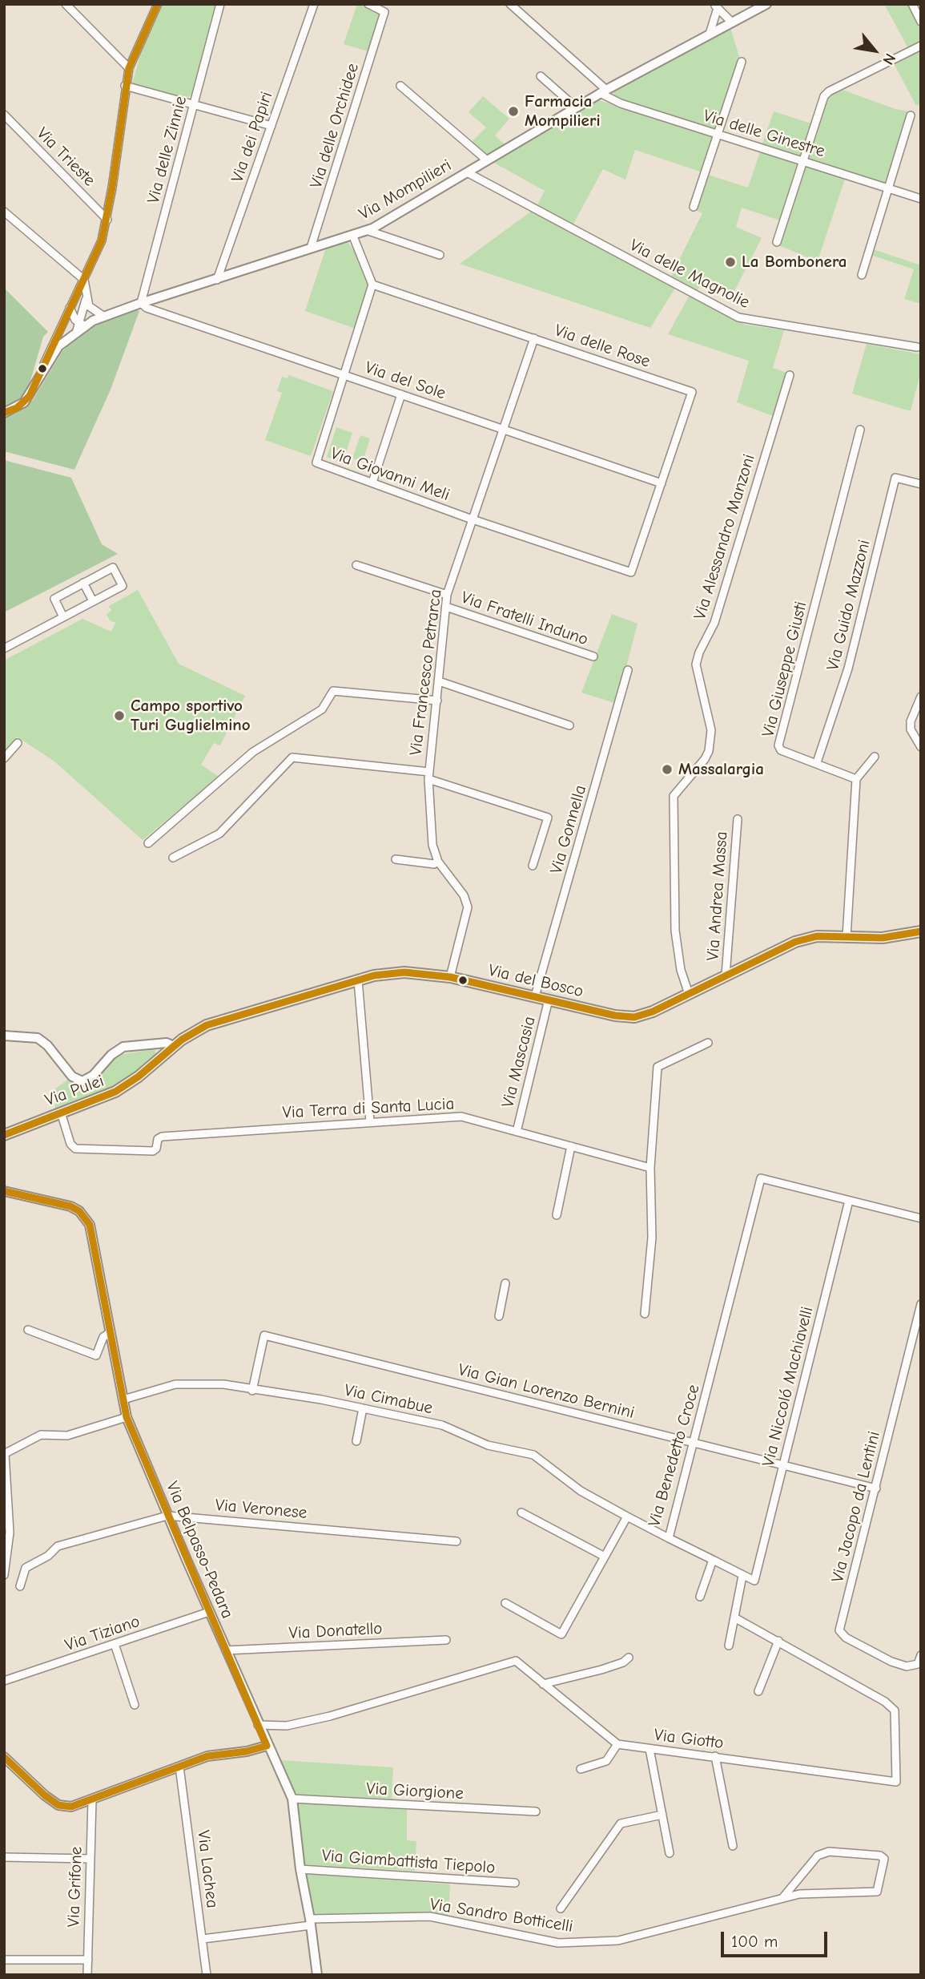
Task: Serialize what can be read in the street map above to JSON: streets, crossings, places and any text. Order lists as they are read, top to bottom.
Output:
{
  "streets": {
    "main road": ["Via del Bosco", "Via Pulei"],
    "street": [
      "Via delle Orchidee",
      "Via delle Ginestre",
      "Via dei Papiri",
      "Via delle Zinnie",
      "Via Trieste",
      "Via Mompilieri",
      "Via delle Magnolie",
      "Via delle Rose",
      "Via del Sole",
      "Via Giovanni Meli",
      "Via Alessandro Manzoni",
      "Via Guido Mazzoni",
      "Via Fratelli Induno",
      "Via Giuseppe Giusti",
      "Via Francesco Petrarca",
      "Via Gonnella",
      "Via Andrea Massa",
      "Via Mascasia",
      "Via Terra di Santa Lucia",
      "Via Niccoló Machiavelli",
      "Via Gian Lorenzo Bernini",
      "Via Cimabue",
      "Via Benedetto Croce",
      "Via Jacopo da Lentini",
      "Via Veronese",
      "Via Belpasso-Pedara",
      "Via Donatello",
      "Via Tiziano",
      "Via Giotto",
      "Via Giorgione",
      "Via Giambattista Tiepolo",
      "Via Lachea",
      "Via Grifone",
      "Via Sandro Botticelli"
    ]
  },
  "crossings": [
    ["Via delle Orchidee", "Via Mompilieri"],
    ["Via delle Ginestre", "Via Mompilieri"],
    ["Via dei Papiri", "Via Mompilieri"],
    ["Via delle Zinnie", "Via Mompilieri"],
    ["Via delle Zinnie", "Via del Sole"],
    ["Via Mompilieri", "Via delle Magnolie"],
    ["Via Mompilieri", "Via del Sole"],
    ["Via delle Rose", "Via del Sole"],
    ["Via delle Rose", "Via Giovanni Meli"],
    ["Via delle Rose", "Via Francesco Petrarca"],
    ["Via del Sole", "Via Giovanni Meli"],
    ["Via del Sole", "Via Francesco Petrarca"],
    ["Via Giovanni Meli", "Via Francesco Petrarca"],
    ["Via Alessandro Manzoni", "Via del Bosco"],
    ["Via Guido Mazzoni", "Via Giuseppe Giusti"],
    ["Via Fratelli Induno", "Via Francesco Petrarca"],
    ["Via Francesco Petrarca", "Via del Bosco"],
    ["Via Gonnella", "Via del Bosco"],
    ["Via Andrea Massa", "Via del Bosco"],
    ["Via del Bosco", "Via Mascasia"],
    ["Via del Bosco", "Via Pulei"],
    ["Via Mascasia", "Via Terra di Santa Lucia"],
    ["Via Pulei", "Via Terra di Santa Lucia"],
    ["Via Niccoló Machiavelli", "Via Gian Lorenzo Bernini"],
    ["Via Niccoló Machiavelli", "Via Benedetto Croce"],
    ["Via Gian Lorenzo Bernini", "Via Cimabue"],
    ["Via Gian Lorenzo Bernini", "Via Benedetto Croce"],
    ["Via Gian Lorenzo Bernini", "Via Jacopo da Lentini"],
    ["Via Cimabue", "Via Benedetto Croce"],
    ["Via Cimabue", "Via Belpasso-Pedara"],
    ["Via Veronese", "Via Belpasso-Pedara"],
    ["Via Belpasso-Pedara", "Via Donatello"],
    ["Via Belpasso-Pedara", "Via Tiziano"],
    ["Via Belpasso-Pedara", "Via Giorgione"],
    ["Via Belpasso-Pedara", "Via Giambattista Tiepolo"],
    ["Via Belpasso-Pedara", "Via Sandro Botticelli"],
    ["Via Lachea", "Via Sandro Botticelli"]
  ],
  "places": [
    "Farmacia Mompilieri",
    "La Bombonera",
    "Campo sportivo Turi Guglielmino",
    "Massalargia"
  ],
  "scale_bar": "100 m",
  "north": "bottom right"
}
